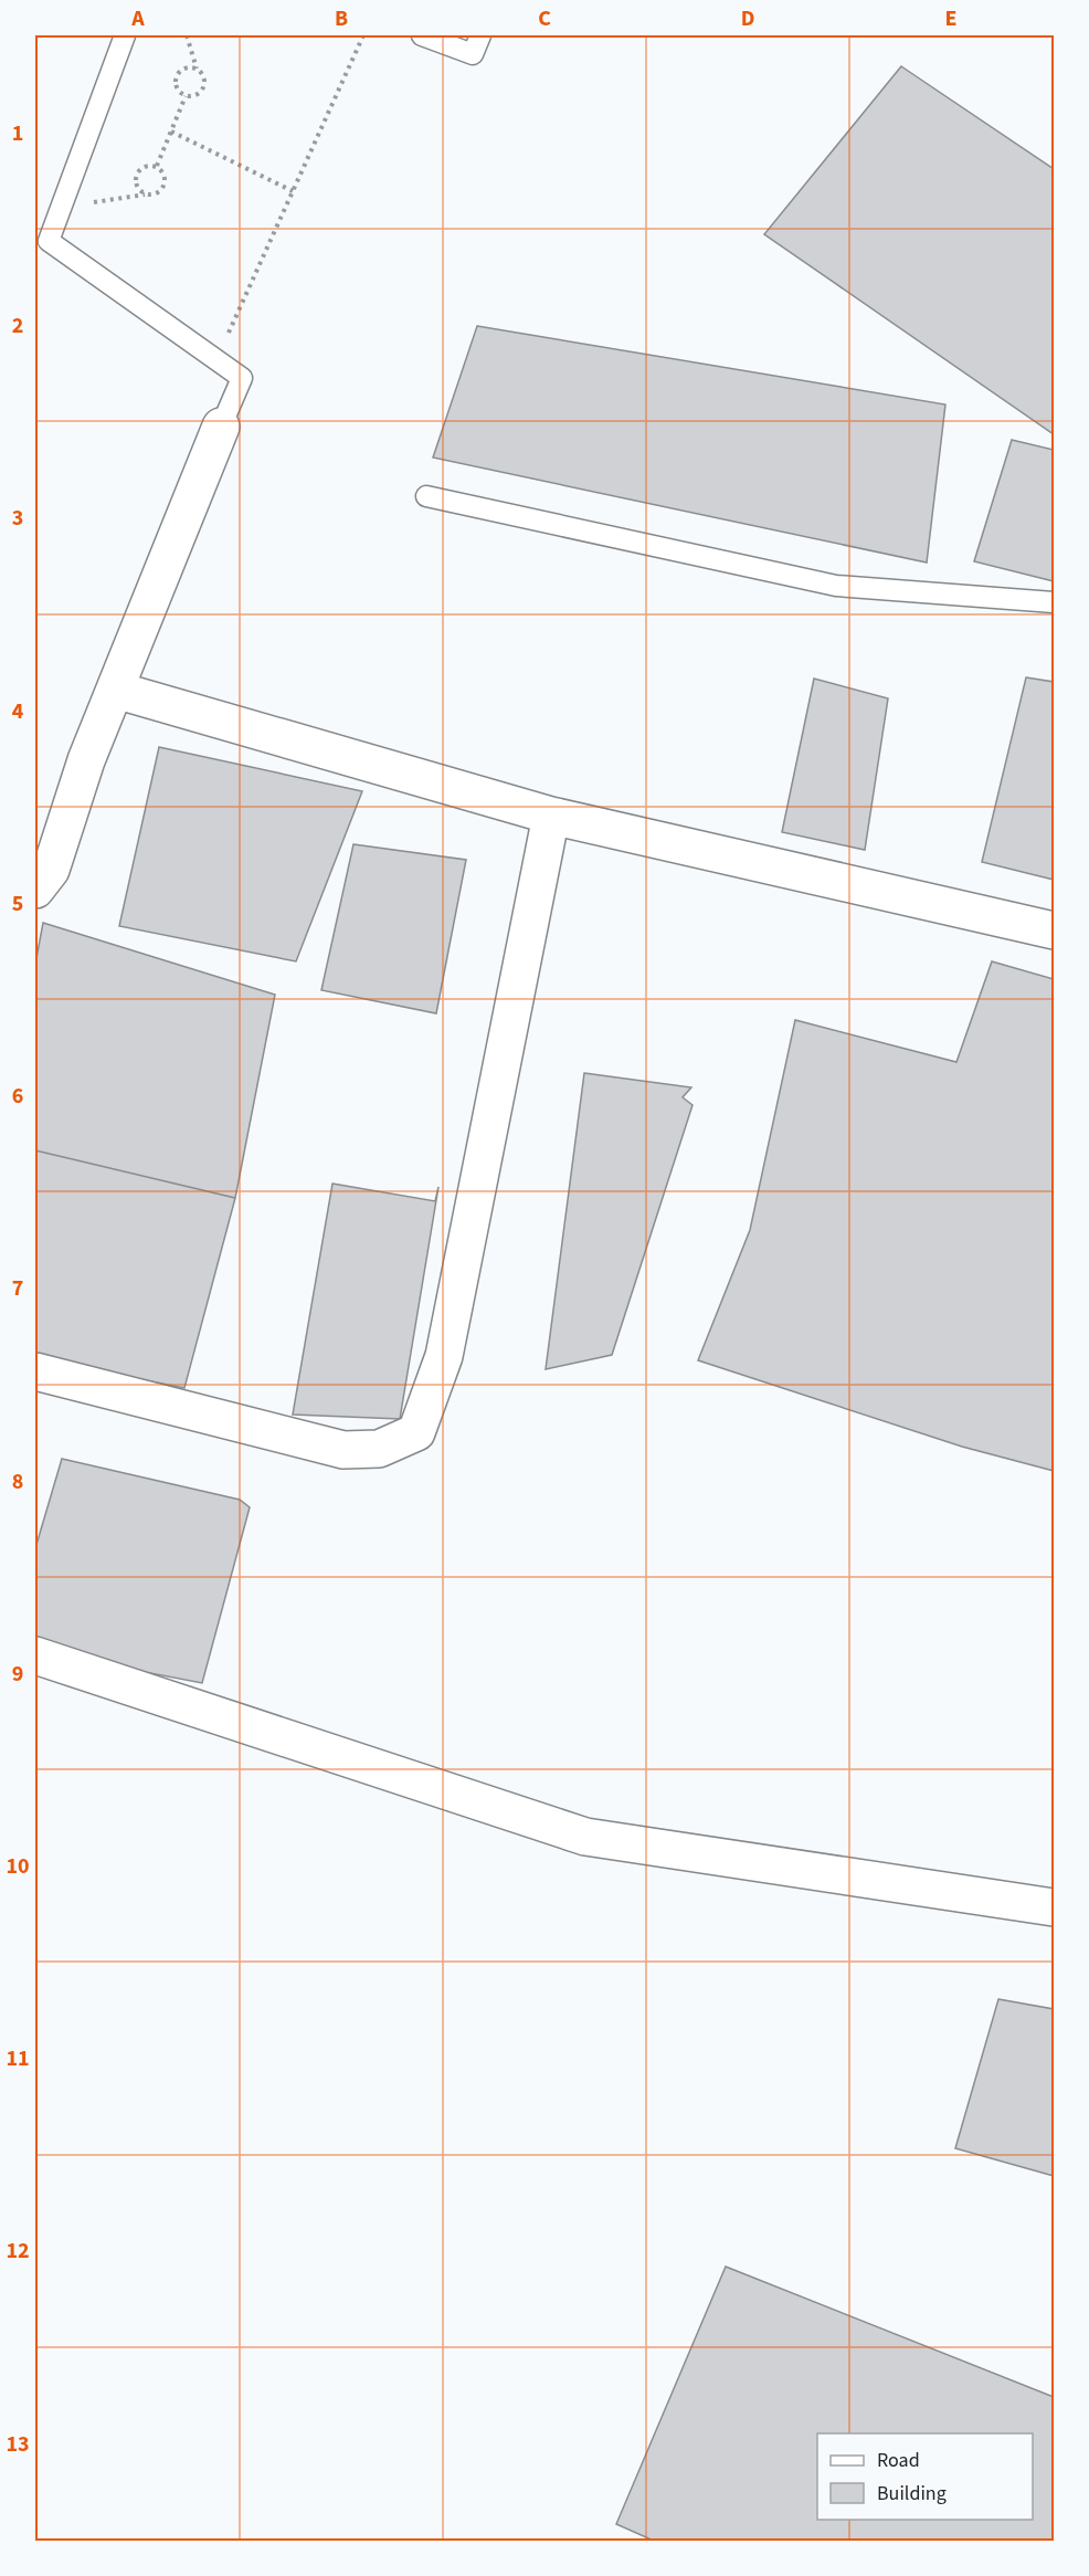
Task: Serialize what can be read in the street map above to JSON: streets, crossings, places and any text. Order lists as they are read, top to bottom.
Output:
{
  "legend": ["Road", "Building"],
  "grid": {
    "columns": [
      "A",
      "B",
      "C",
      "D",
      "E"
    ],
    "rows": [
      "1",
      "2",
      "3",
      "4",
      "5",
      "6",
      "7",
      "8",
      "9",
      "10",
      "11",
      "12",
      "13"
    ]
  }
}
